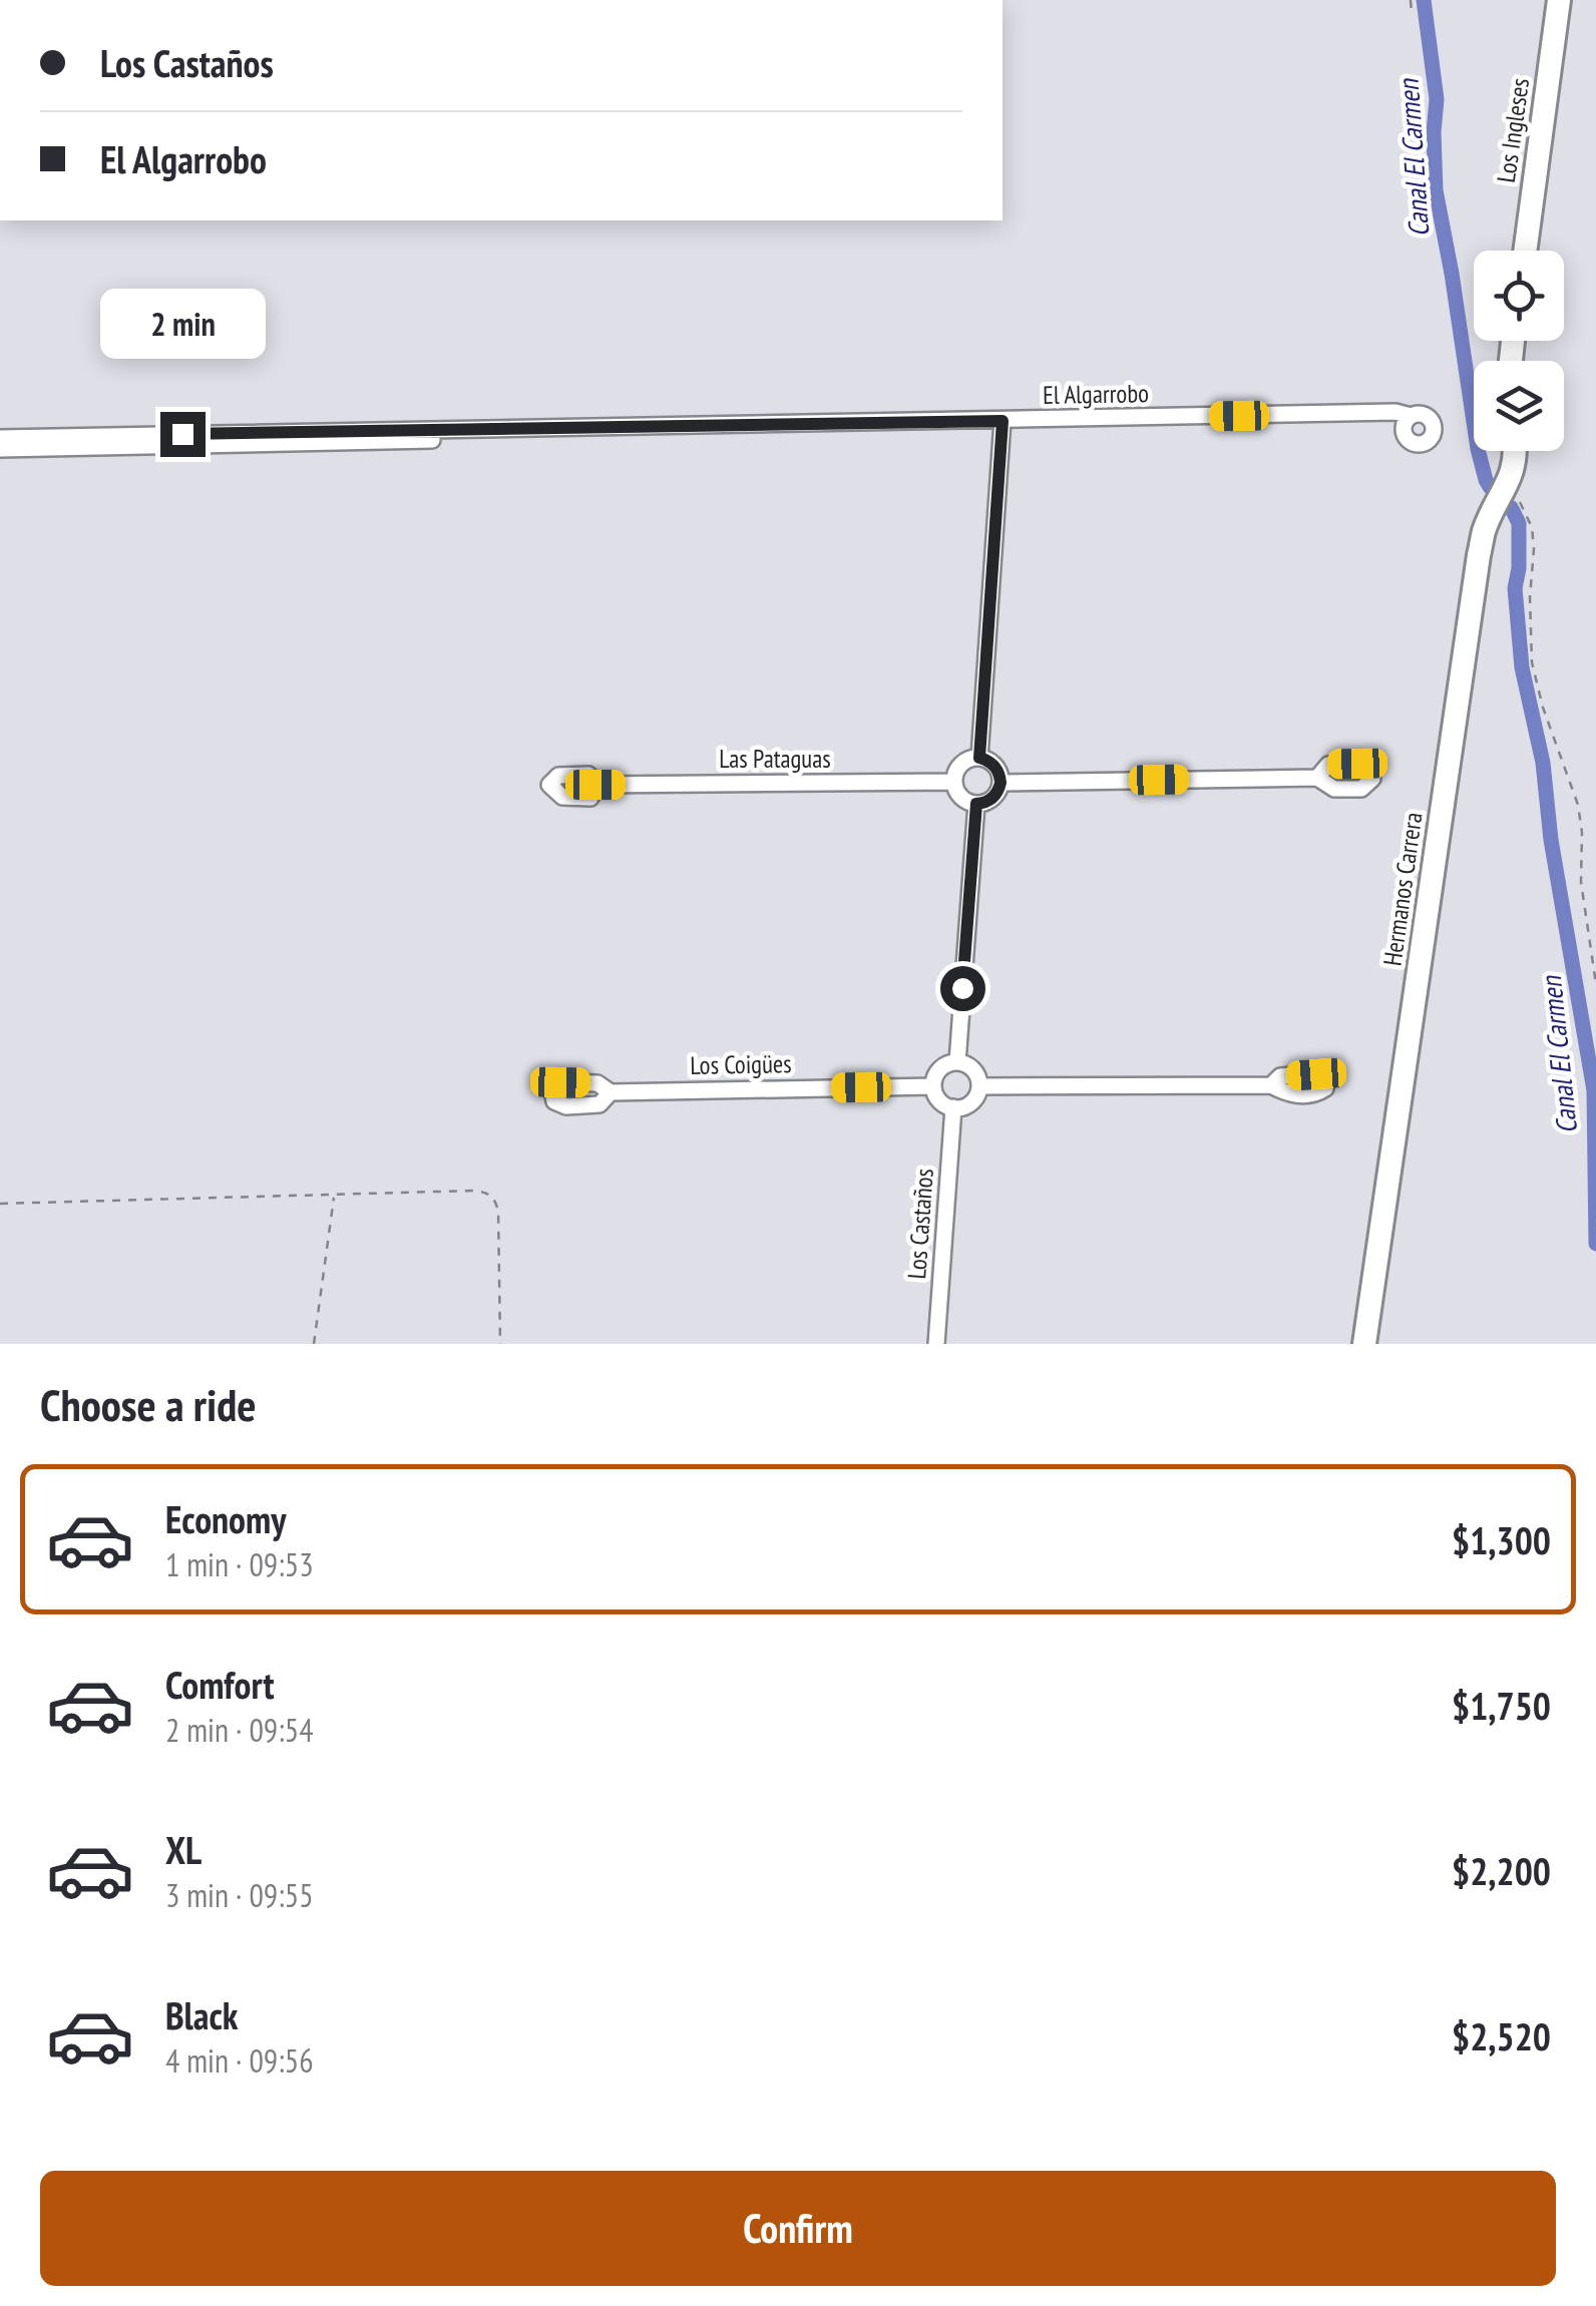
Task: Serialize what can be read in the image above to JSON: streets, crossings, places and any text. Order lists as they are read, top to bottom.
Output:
{
  "streets": {
    "street": [
      "Los Ingleses",
      "El Algarrobo",
      "Las Pataguas",
      "Hermanos Carrera",
      "Los Coigües",
      "Los Castaños"
    ]
  },
  "crossings": [
    ["Los Coigües", "Los Castaños"]
  ],
  "water": ["Canal El Carmen"],
  "page": {
    "banner": ["Los Castaños", "El Algarrobo"],
    "bubble": "2 min",
    "heading": "Choose a ride",
    "list": [
      {
        "name": "Economy",
        "note": "1 min · 09:53",
        "value": "$1,300"
      },
      {
        "name": "Comfort",
        "note": "2 min · 09:54",
        "value": "$1,750"
      },
      {
        "name": "XL",
        "note": "3 min · 09:55",
        "value": "$2,200"
      },
      {
        "name": "Black",
        "note": "4 min · 09:56",
        "value": "$2,520"
      }
    ],
    "buttons": "Confirm"
  }
}
